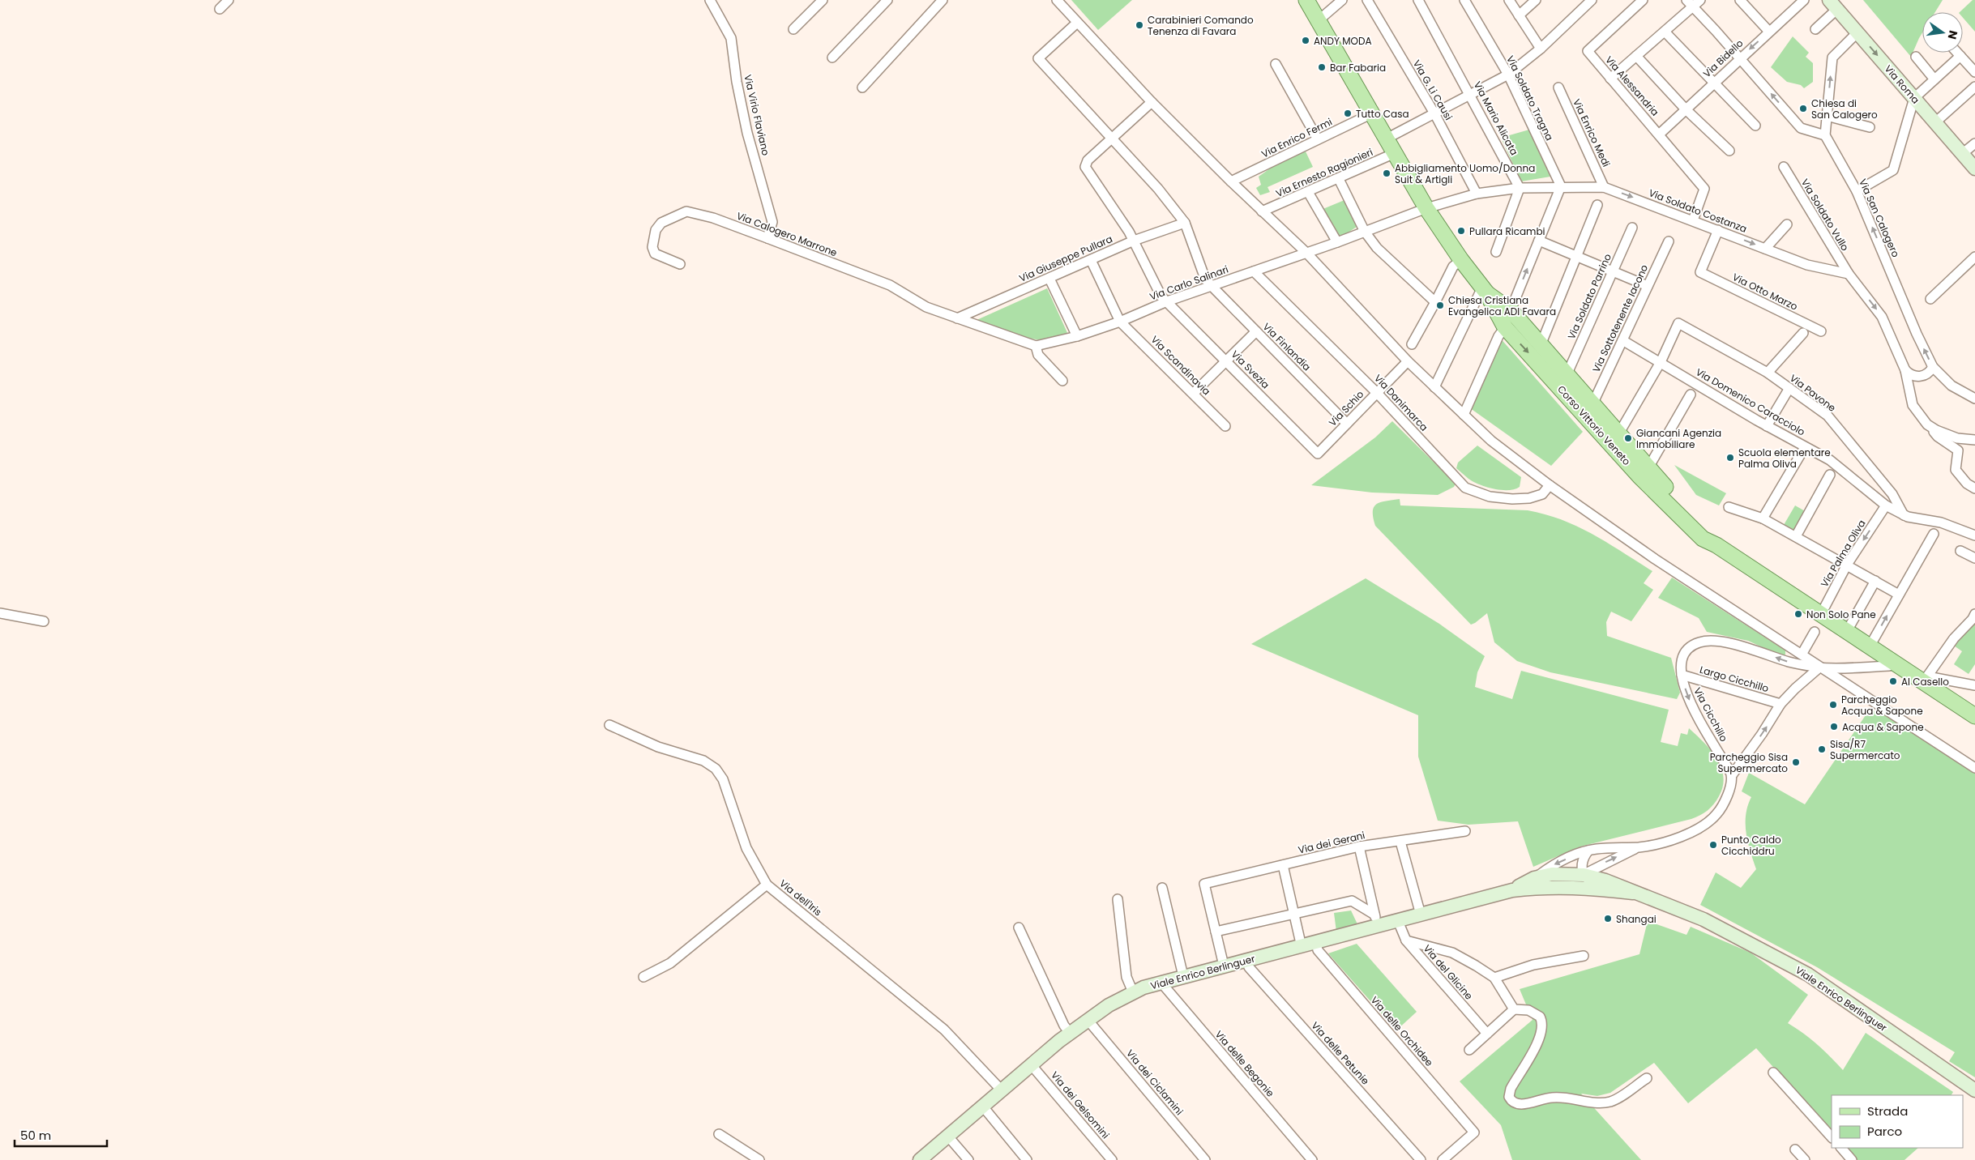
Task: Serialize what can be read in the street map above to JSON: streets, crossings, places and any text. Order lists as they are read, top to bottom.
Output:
{
  "streets": {
    "main road": ["Via Roma", "Corso Vittorio Veneto", "Viale Enrico Berlinguer"],
    "street": [
      "Via Bidello",
      "Via Alessandria",
      "Via G. Li Causi",
      "Via Soldato Tragna",
      "Via Virio Flaviano",
      "Via Mario Alicata",
      "Via Enrico Medi",
      "Via Enrico Fermi",
      "Via Ernesto Ragionieri",
      "Via Soldato Costanza",
      "Via Soldato Vullo",
      "Via San Calogero",
      "Via Calogero Marrone",
      "Via Giuseppe Pullara",
      "Via Carlo Salinari",
      "Via Otto Marzo",
      "Via Soldato Parrino",
      "Via Sottotenente Iacono",
      "Via Finlandia",
      "Via Scandinavia",
      "Via Svezia",
      "Via Pavone",
      "Via Domenico Caracciolo",
      "Via Danimarca",
      "Via Schio",
      "Via Palma Oliva",
      "Largo Cicchillo",
      "Via Cicchillo",
      "Via dei Gerani",
      "Via dell'Iris",
      "Via del Glicine",
      "Via delle Orchidee",
      "Via delle Petunie",
      "Via delle Begonie",
      "Via dei Ciclamini",
      "Via dei Gelsomini"
    ]
  },
  "crossings": [
    ["Via Bidello", "Via Alessandria"],
    ["Via Alessandria", "Via Soldato Costanza"],
    ["Via G. Li Causi", "Via Soldato Costanza"],
    ["Via Soldato Tragna", "Via Soldato Costanza"],
    ["Via Virio Flaviano", "Via Calogero Marrone"],
    ["Via Mario Alicata", "Via Soldato Costanza"],
    ["Via Enrico Medi", "Via Soldato Costanza"],
    ["Via Enrico Fermi", "Corso Vittorio Veneto"],
    ["Via Ernesto Ragionieri", "Corso Vittorio Veneto"],
    ["Via Soldato Costanza", "Via Soldato Vullo"],
    ["Via Soldato Costanza", "Via Carlo Salinari"],
    ["Via Soldato Costanza", "Via Otto Marzo"],
    ["Via Soldato Costanza", "Corso Vittorio Veneto"],
    ["Via Calogero Marrone", "Via Giuseppe Pullara"],
    ["Via Giuseppe Pullara", "Via Finlandia"],
    ["Via Giuseppe Pullara", "Via Scandinavia"],
    ["Via Giuseppe Pullara", "Via Svezia"],
    ["Via Carlo Salinari", "Via Finlandia"],
    ["Via Carlo Salinari", "Via Scandinavia"],
    ["Via Carlo Salinari", "Via Svezia"],
    ["Via Carlo Salinari", "Via Danimarca"],
    ["Via Carlo Salinari", "Corso Vittorio Veneto"],
    ["Via Soldato Parrino", "Corso Vittorio Veneto"],
    ["Via Sottotenente Iacono", "Via Domenico Caracciolo"],
    ["Via Sottotenente Iacono", "Corso Vittorio Veneto"],
    ["Via Finlandia", "Via Svezia"],
    ["Via Finlandia", "Via Schio"],
    ["Via Svezia", "Via Schio"],
    ["Via Pavone", "Via Domenico Caracciolo"],
    ["Via Domenico Caracciolo", "Via Palma Oliva"],
    ["Via Danimarca", "Via Schio"],
    ["Corso Vittorio Veneto", "Via Palma Oliva"],
    ["Corso Vittorio Veneto", "Via Cicchillo"],
    ["Largo Cicchillo", "Via Cicchillo"],
    ["Via dell'Iris", "Viale Enrico Berlinguer"],
    ["Viale Enrico Berlinguer", "Via del Glicine"],
    ["Viale Enrico Berlinguer", "Via delle Orchidee"],
    ["Viale Enrico Berlinguer", "Via delle Petunie"],
    ["Viale Enrico Berlinguer", "Via delle Begonie"],
    ["Viale Enrico Berlinguer", "Via dei Ciclamini"],
    ["Viale Enrico Berlinguer", "Via dei Gelsomini"]
  ],
  "one_way": ["Via Roma"],
  "places": [
    "Carabinieri Comando Tenenza di Favara",
    "ANDY MODA",
    "Bar Fabaria",
    "Chiesa di San Calogero",
    "Tutto Casa",
    "Abbigliamento Uomo/Donna Suit & Artigli",
    "Pullara Ricambi",
    "Chiesa Cristiana Evangelica ADI Favara",
    "Giancani Agenzia Immobiliare",
    "Scuola elementare Palma Oliva",
    "Non Solo Pane",
    "Al Casello",
    "Parcheggio Acqua & Sapone",
    "Acqua & Sapone",
    "Sisa/R7 Supermercato",
    "Parcheggio Sisa Supermercato",
    "Punto Caldo Cicchiddru",
    "Shangai"
  ],
  "legend": ["Strada", "Parco"],
  "scale_bar": "50 m",
  "north": "right"
}
